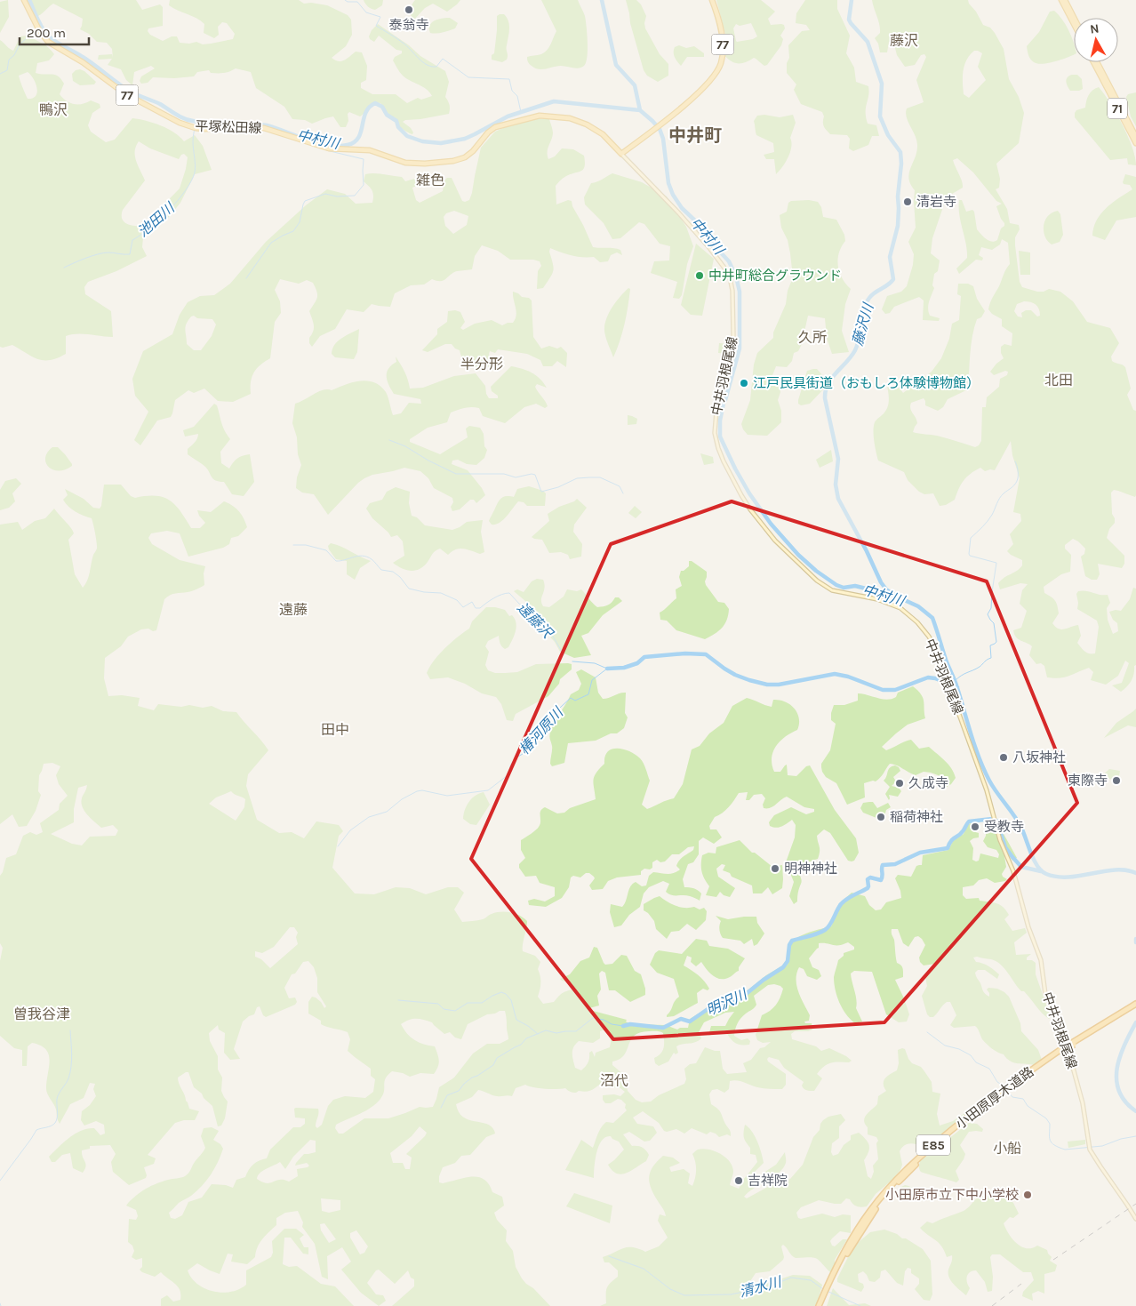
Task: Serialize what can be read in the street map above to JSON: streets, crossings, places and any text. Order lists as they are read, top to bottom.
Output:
{
  "streets": {
    "highway": ["小田原厚木道路", "E85"],
    "main road": [
      "77",
      "71",
      "平塚松田線",
      "中井羽根尾線"
    ]
  },
  "crossings": [
    ["77", "平塚松田線"],
    ["77", "中井羽根尾線"],
    ["平塚松田線", "中井羽根尾線"]
  ],
  "districts": [
    "藤沢",
    "鴨沢",
    "中井町",
    "雑色",
    "久所",
    "半分形",
    "北田",
    "遠藤",
    "田中",
    "曽我谷津",
    "沼代",
    "小船"
  ],
  "water": [
    "中村川",
    "池田川",
    "藤沢川",
    "遠藤沢",
    "椿河原川",
    "明沢川",
    "清水川"
  ],
  "places": [
    "泰翁寺",
    "清岩寺",
    "中井町総合グラウンド",
    "江戸民具街道（おもしろ体験博物館）",
    "八坂神社",
    "東際寺",
    "久成寺",
    "稲荷神社",
    "受教寺",
    "明神神社",
    "吉祥院",
    "小田原市立下中小学校"
  ],
  "scale_bar": "200 m",
  "north": "top"
}
